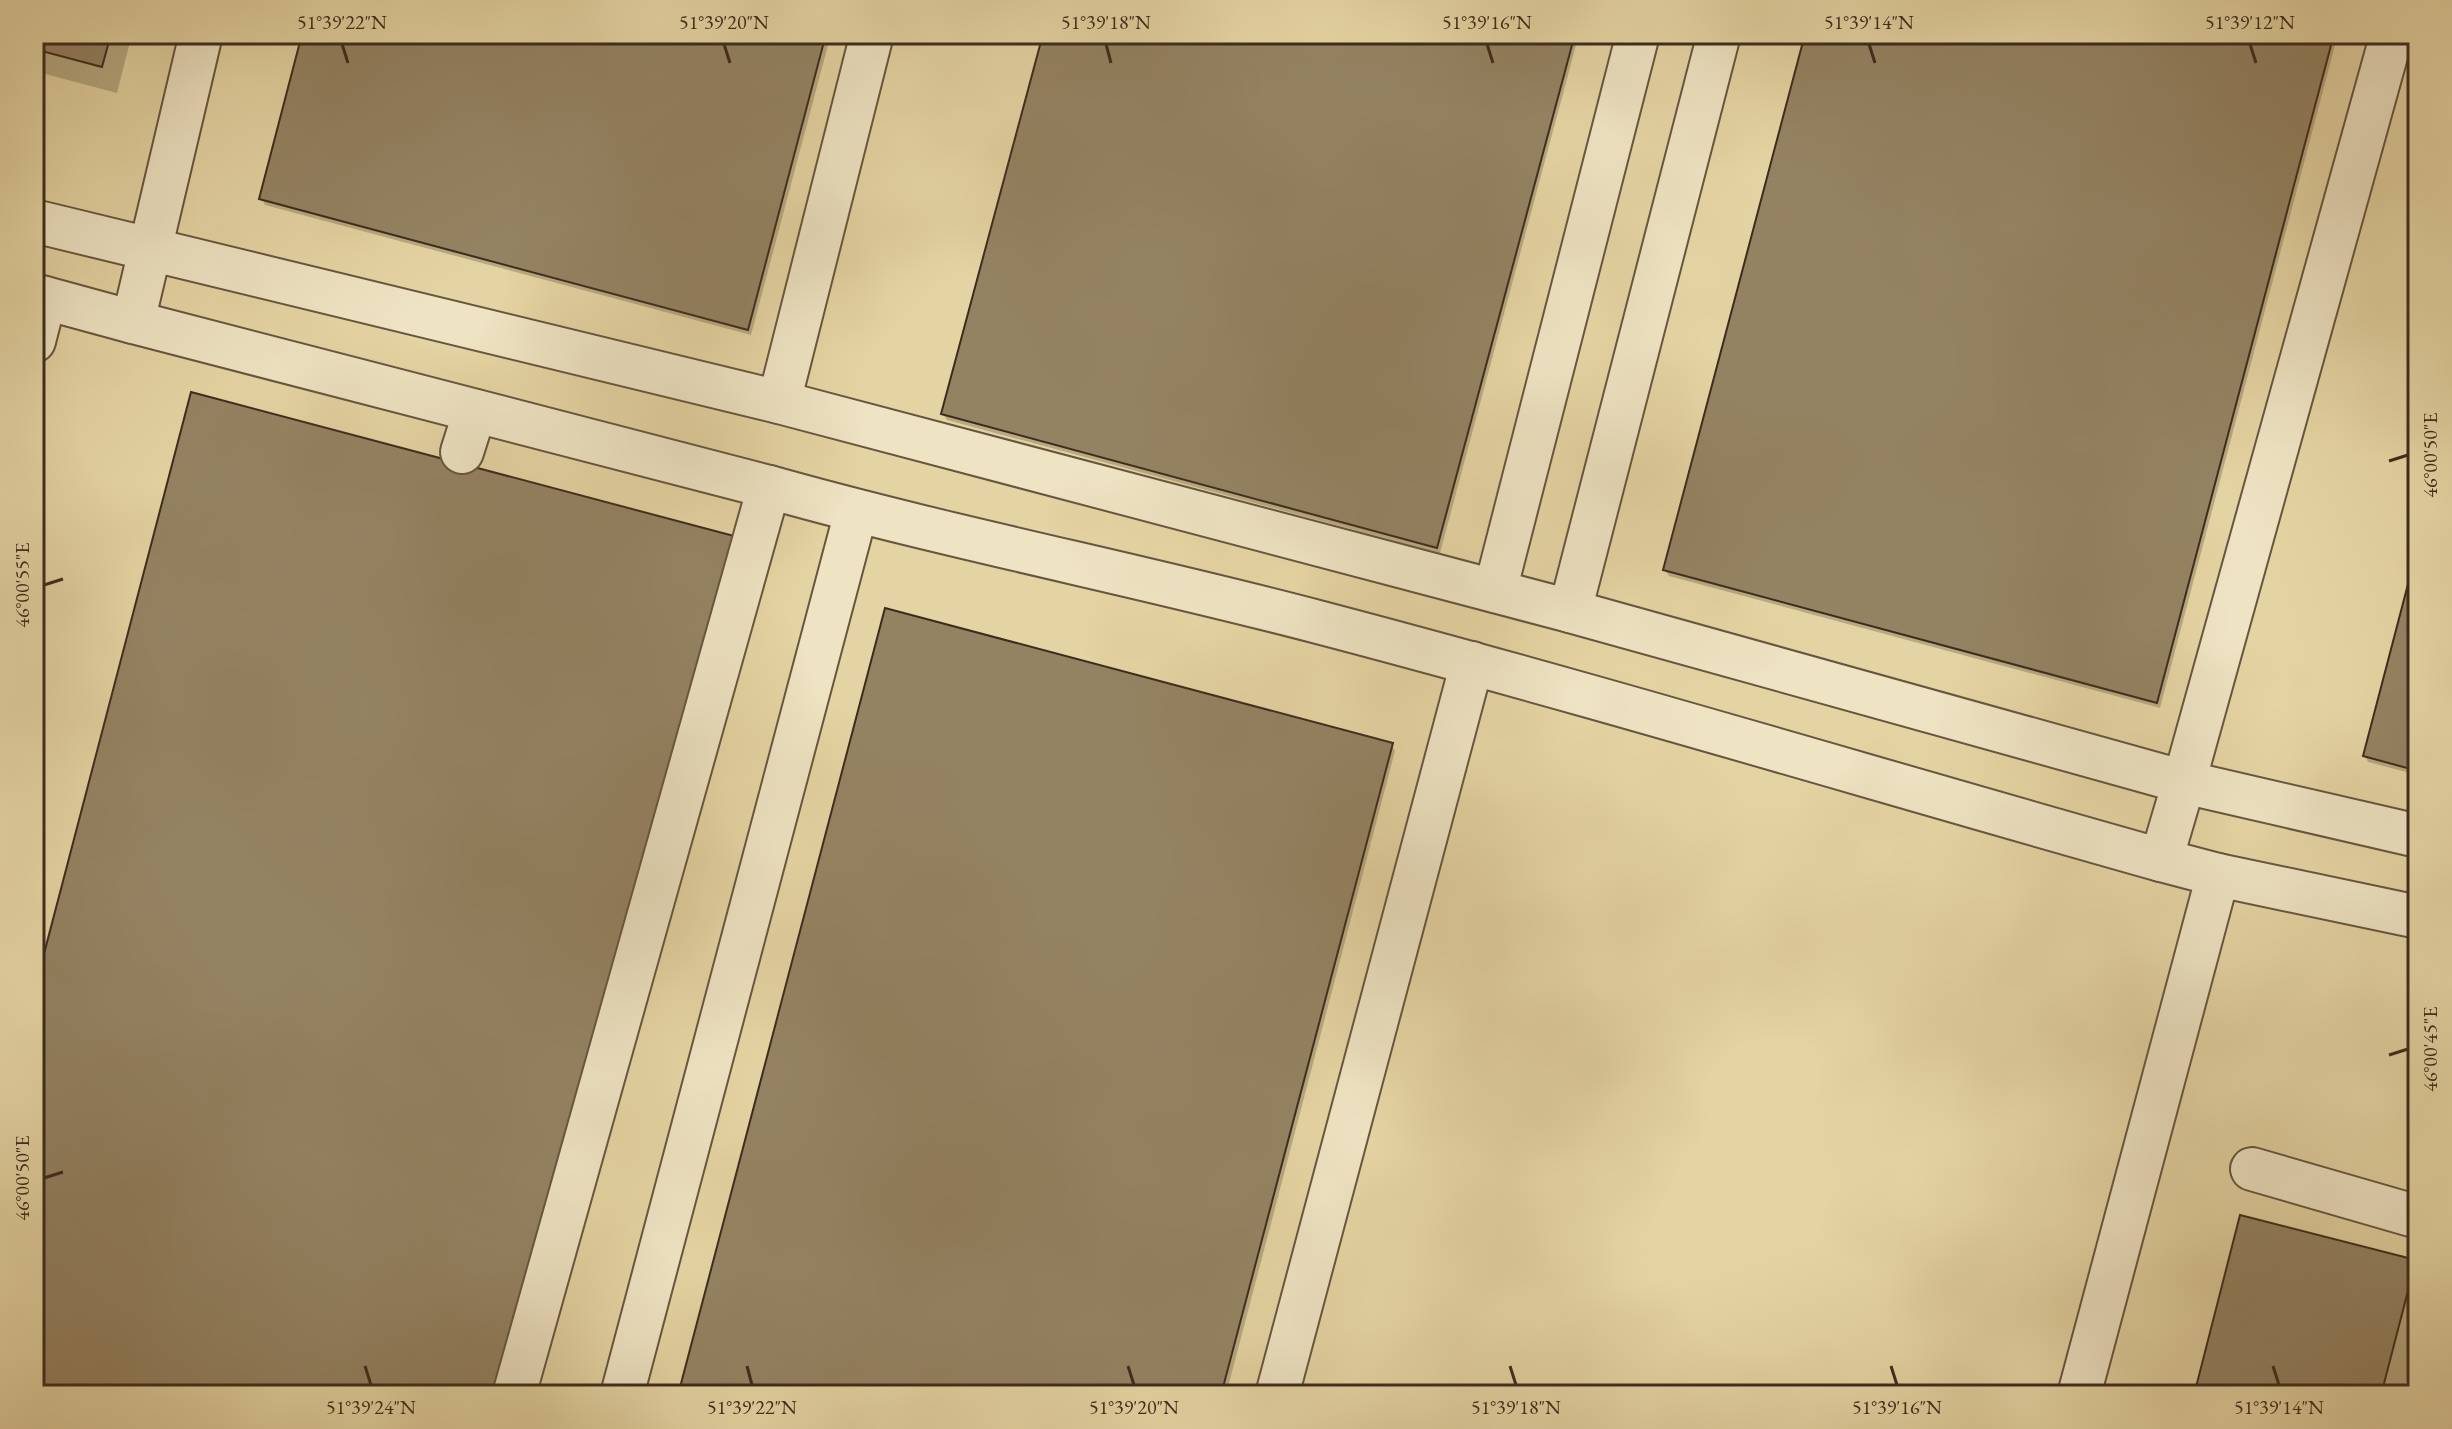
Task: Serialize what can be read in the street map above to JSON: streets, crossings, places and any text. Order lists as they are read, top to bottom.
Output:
{
  "coordinates": [
    "51°39'22\"N",
    "51°39'20\"N",
    "51°39'18\"N",
    "51°39'16\"N",
    "51°39'14\"N",
    "51°39'12\"N",
    "46°00'50\"E",
    "46°00'55\"E",
    "46°00'45\"E",
    "51°39'24\"N"
  ]
}
